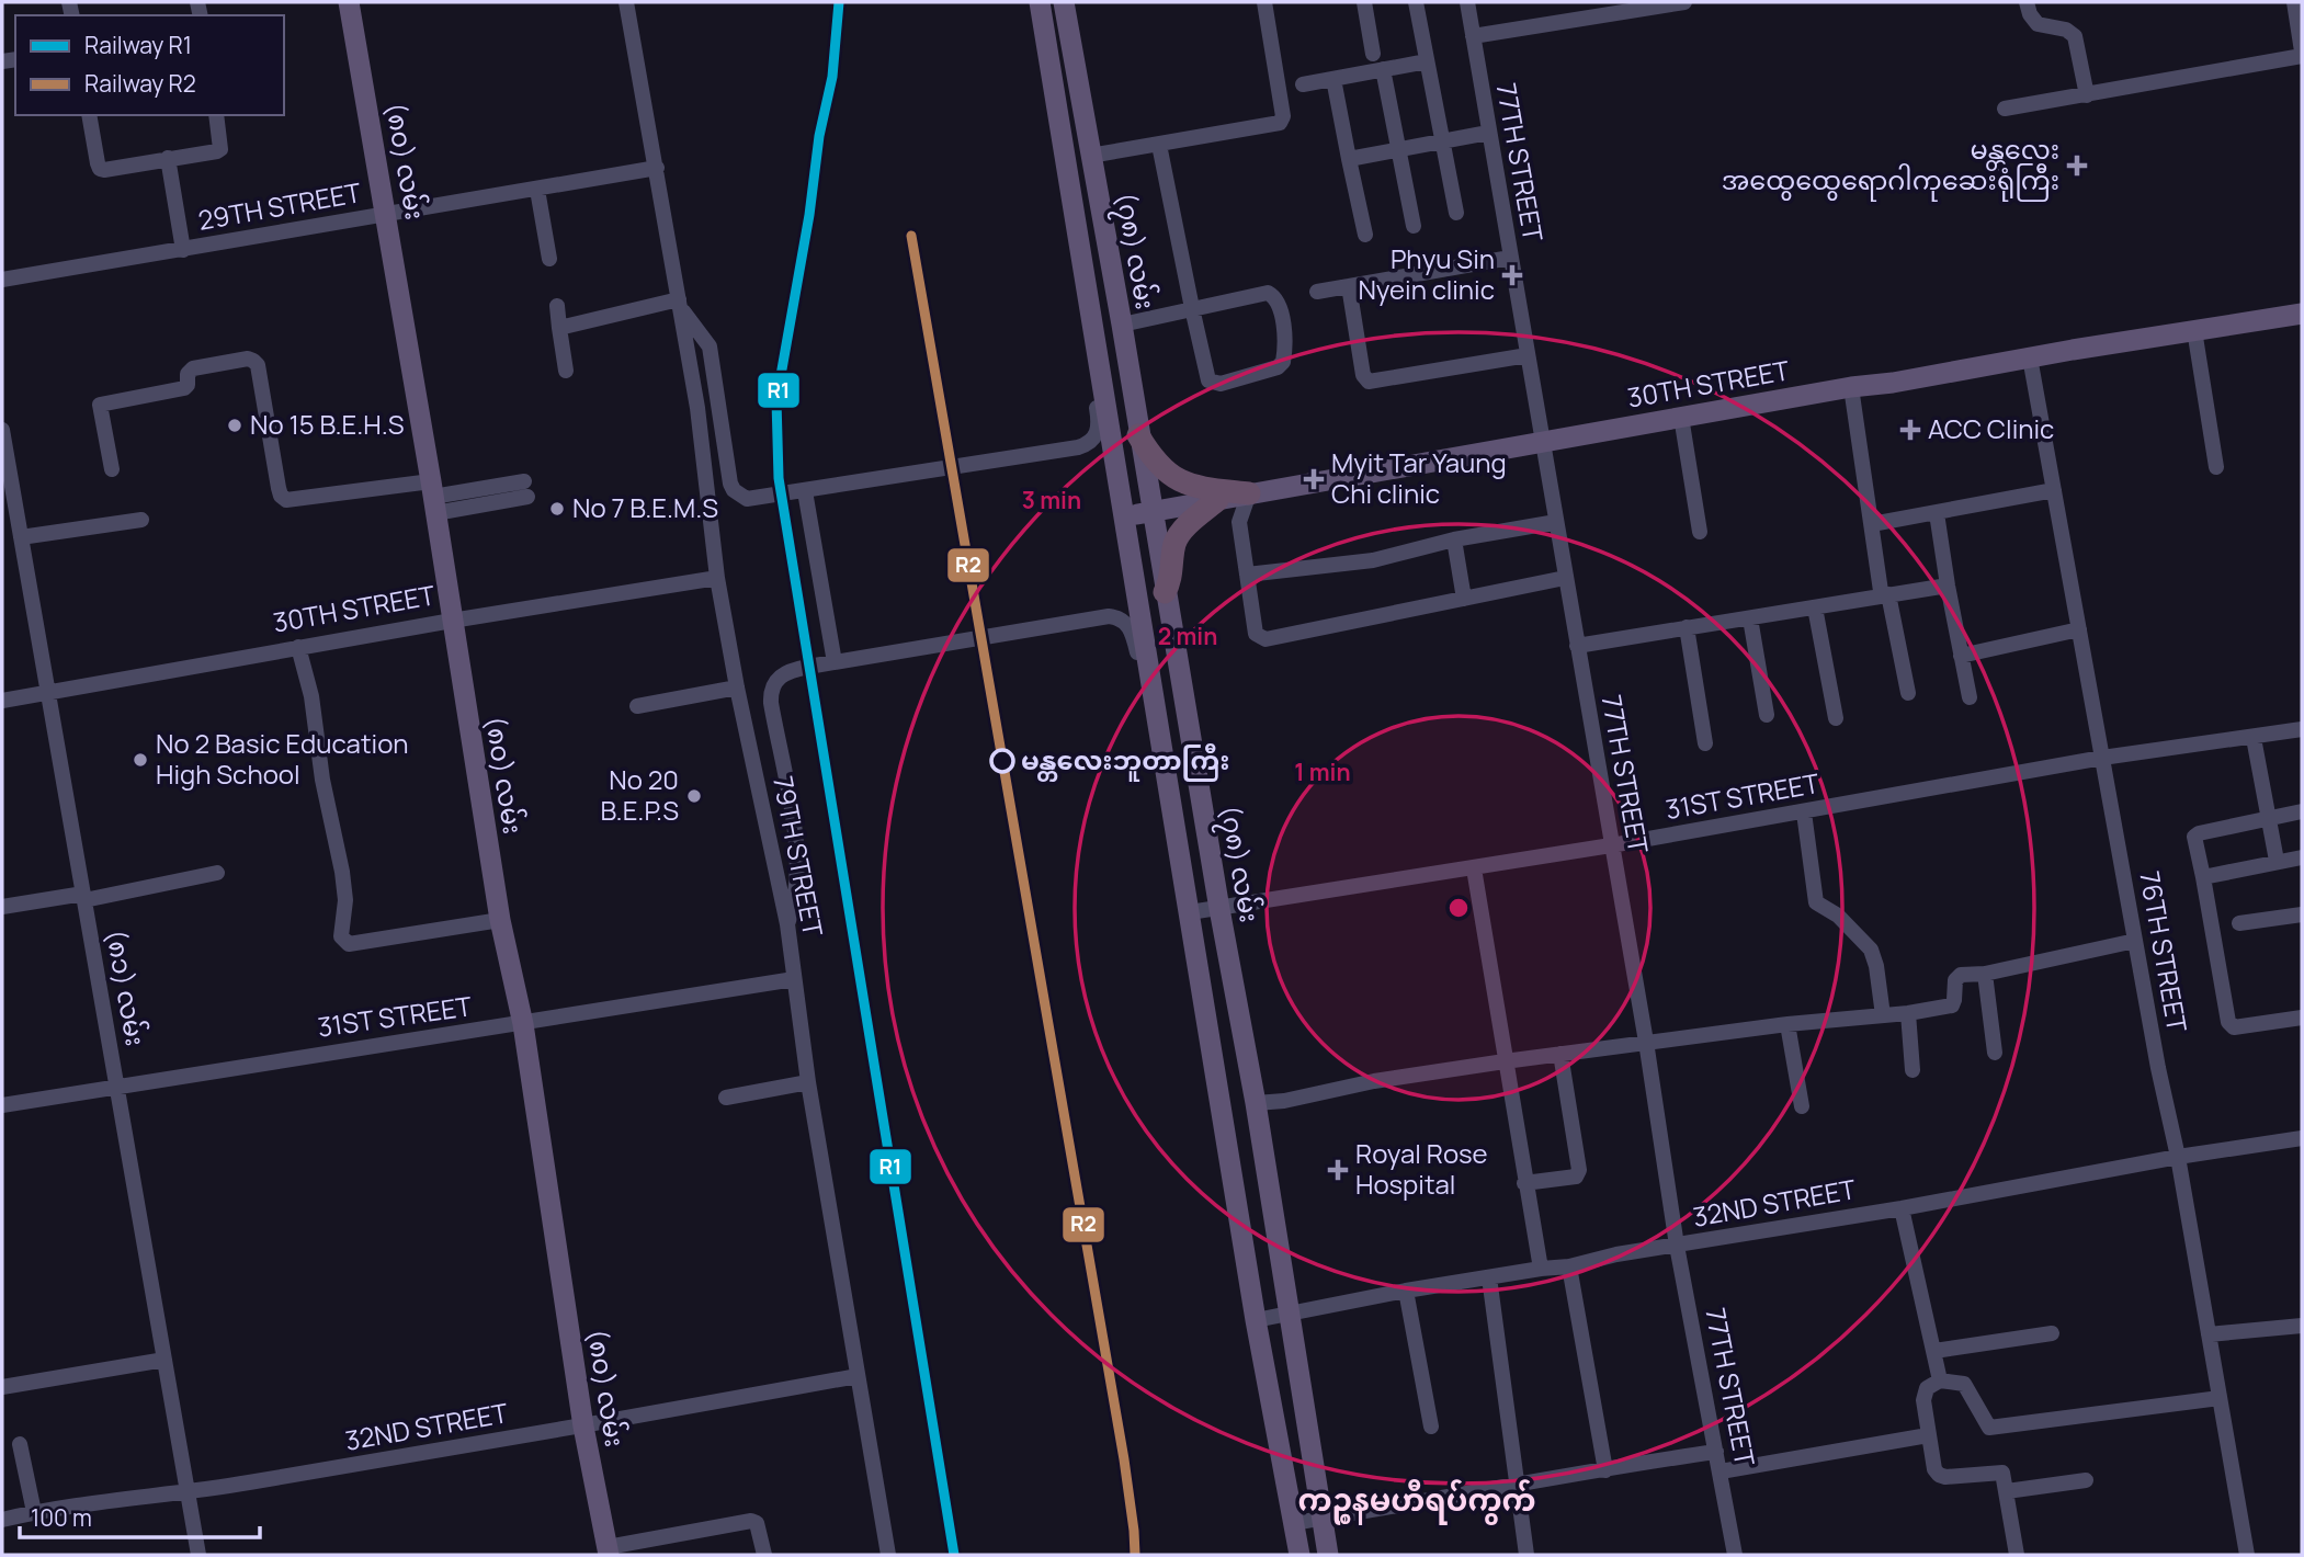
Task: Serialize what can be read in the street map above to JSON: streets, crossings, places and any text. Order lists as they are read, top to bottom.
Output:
{
  "streets": {
    "main road": ["(၈၀) လမ်း", "(၇၈) လမ်း", "30TH STREET"],
    "street": [
      "77TH STREET",
      "29TH STREET",
      "31ST STREET",
      "79TH STREET",
      "76TH STREET",
      "(၈၁) လမ်း",
      "32ND STREET"
    ]
  },
  "crossings": [
    ["(၈၀) လမ်း", "29TH STREET"],
    ["(၈၀) လမ်း", "30TH STREET"],
    ["(၈၀) လမ်း", "31ST STREET"],
    ["(၈၀) လမ်း", "32ND STREET"],
    ["77TH STREET", "30TH STREET"],
    ["77TH STREET", "31ST STREET"],
    ["77TH STREET", "32ND STREET"],
    ["29TH STREET", "79TH STREET"],
    ["(၇၈) လမ်း", "30TH STREET"],
    ["(၇၈) လမ်း", "31ST STREET"],
    ["(၇၈) လမ်း", "32ND STREET"],
    ["30TH STREET", "79TH STREET"],
    ["30TH STREET", "76TH STREET"],
    ["30TH STREET", "(၈၁) လမ်း"],
    ["31ST STREET", "79TH STREET"],
    ["31ST STREET", "76TH STREET"],
    ["31ST STREET", "(၈၁) လမ်း"],
    ["79TH STREET", "32ND STREET"],
    ["76TH STREET", "32ND STREET"],
    ["(၈၁) လမ်း", "32ND STREET"]
  ],
  "districts": ["ကဉ္စနမဟီရပ်ကွက်"],
  "places": {
    "health": [
      "မန္တလေး အထွေထွေရောဂါကုဆေးရုံကြီး",
      "Phyu Sin Nyein clinic",
      "ACC Clinic",
      "Myit Tar Yaung Chi clinic",
      "Royal Rose Hospital"
    ],
    "other": [
      "No 15 B.E.H.S",
      "No 7 B.E.M.S",
      "No 2 Basic Education High School",
      "မန္တလေးဘူတာကြီး",
      "No 20 B.E.P.S"
    ]
  },
  "lines": ["rail line R1", "rail line R2"],
  "legend": ["Railway R1", "Railway R2"],
  "scale_bar": "100 m",
  "rings": ["3 min", "2 min", "1 min"]
}
